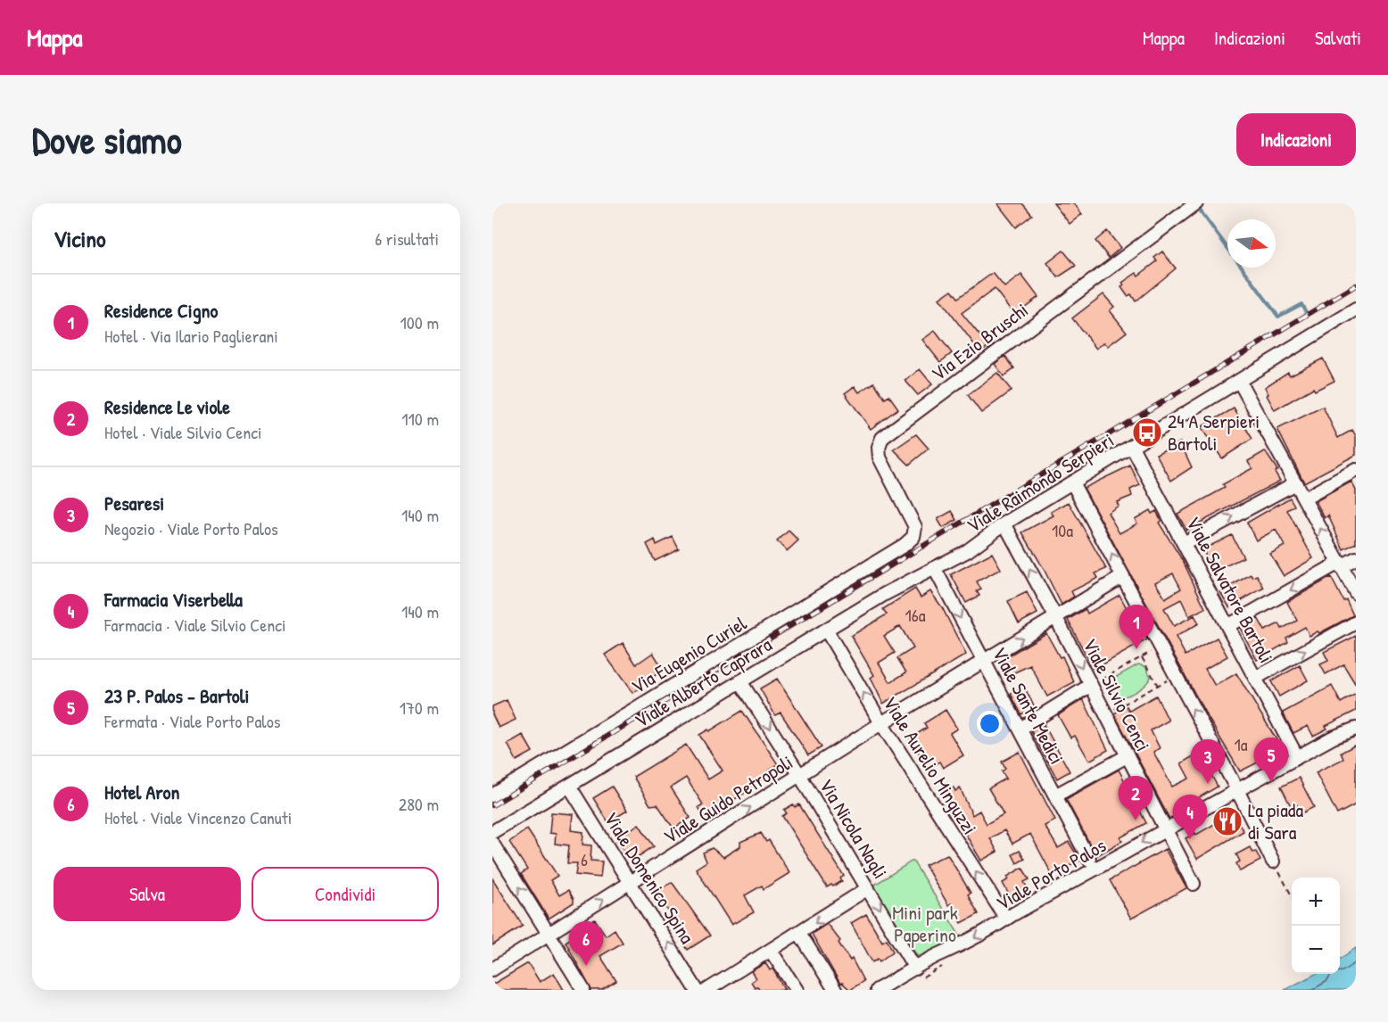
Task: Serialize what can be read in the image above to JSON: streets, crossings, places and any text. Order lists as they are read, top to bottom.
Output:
{
  "streets": {
    "street": [
      "Via Ezio Bruschi",
      "Viale Raimondo Serpieri",
      "Viale Salvatore Bartoli",
      "Via Eugenio Curiel",
      "Viale Alberto Caprara",
      "Viale Silvio Cenci",
      "Viale Sante Medici",
      "Viale Aurelio Minguzzi",
      "Viale Guido Petropoli",
      "Via Nicola Nagli",
      "Viale Porto Palos",
      "Viale Domenico Spina"
    ]
  },
  "crossings": [
    ["Via Ezio Bruschi", "Via Eugenio Curiel"],
    ["Viale Raimondo Serpieri", "Viale Salvatore Bartoli"],
    ["Viale Raimondo Serpieri", "Viale Alberto Caprara"],
    ["Viale Raimondo Serpieri", "Viale Silvio Cenci"],
    ["Viale Raimondo Serpieri", "Viale Sante Medici"],
    ["Viale Alberto Caprara", "Viale Sante Medici"],
    ["Viale Alberto Caprara", "Viale Aurelio Minguzzi"],
    ["Viale Alberto Caprara", "Via Nicola Nagli"],
    ["Viale Alberto Caprara", "Viale Domenico Spina"],
    ["Viale Silvio Cenci", "Viale Guido Petropoli"],
    ["Viale Silvio Cenci", "Viale Porto Palos"],
    ["Viale Sante Medici", "Viale Guido Petropoli"],
    ["Viale Aurelio Minguzzi", "Viale Guido Petropoli"],
    ["Viale Aurelio Minguzzi", "Viale Porto Palos"],
    ["Viale Guido Petropoli", "Via Nicola Nagli"],
    ["Viale Guido Petropoli", "Viale Domenico Spina"],
    ["Via Nicola Nagli", "Viale Porto Palos"]
  ],
  "one_way": ["Viale Aurelio Minguzzi", "Viale Guido Petropoli", "Viale Porto Palos"],
  "parks": ["Mini park Paperino"],
  "places": {
    "bus stop": ["24 A Serpieri Bartoli"],
    "restaurant": ["La piada di Sara"]
  },
  "house_numbers": [
    "10a",
    "16a",
    "1a",
    "6"
  ],
  "north": "right",
  "page": {
    "header": "Mappa",
    "nav": ["Mappa", "Indicazioni", "Salvati"],
    "buttons": [
      "Indicazioni",
      ["Salva", "Condividi"]
    ],
    "title": "Dove siamo",
    "heading": ["Vicino", "6 risultati"],
    "list": [
      {
        "mark": "1",
        "name": "Residence Cigno",
        "note": "Hotel · Via Ilario Paglierani",
        "value": "100 m"
      },
      {
        "mark": "2",
        "name": "Residence Le viole",
        "note": "Hotel · Viale Silvio Cenci",
        "value": "110 m"
      },
      {
        "mark": "3",
        "name": "Pesaresi",
        "note": "Negozio · Viale Porto Palos",
        "value": "140 m"
      },
      {
        "mark": "4",
        "name": "Farmacia Viserbella",
        "note": "Farmacia · Viale Silvio Cenci",
        "value": "140 m"
      },
      {
        "mark": "5",
        "name": "23 P. Palos - Bartoli",
        "note": "Fermata · Viale Porto Palos",
        "value": "170 m"
      },
      {
        "mark": "6",
        "name": "Hotel Aron",
        "note": "Hotel · Viale Vincenzo Canuti",
        "value": "280 m"
      }
    ],
    "pins": [
      "1",
      "5",
      "3",
      "2",
      "4",
      "6"
    ],
    "map_buttons": ["+", "−"]
  }
}
